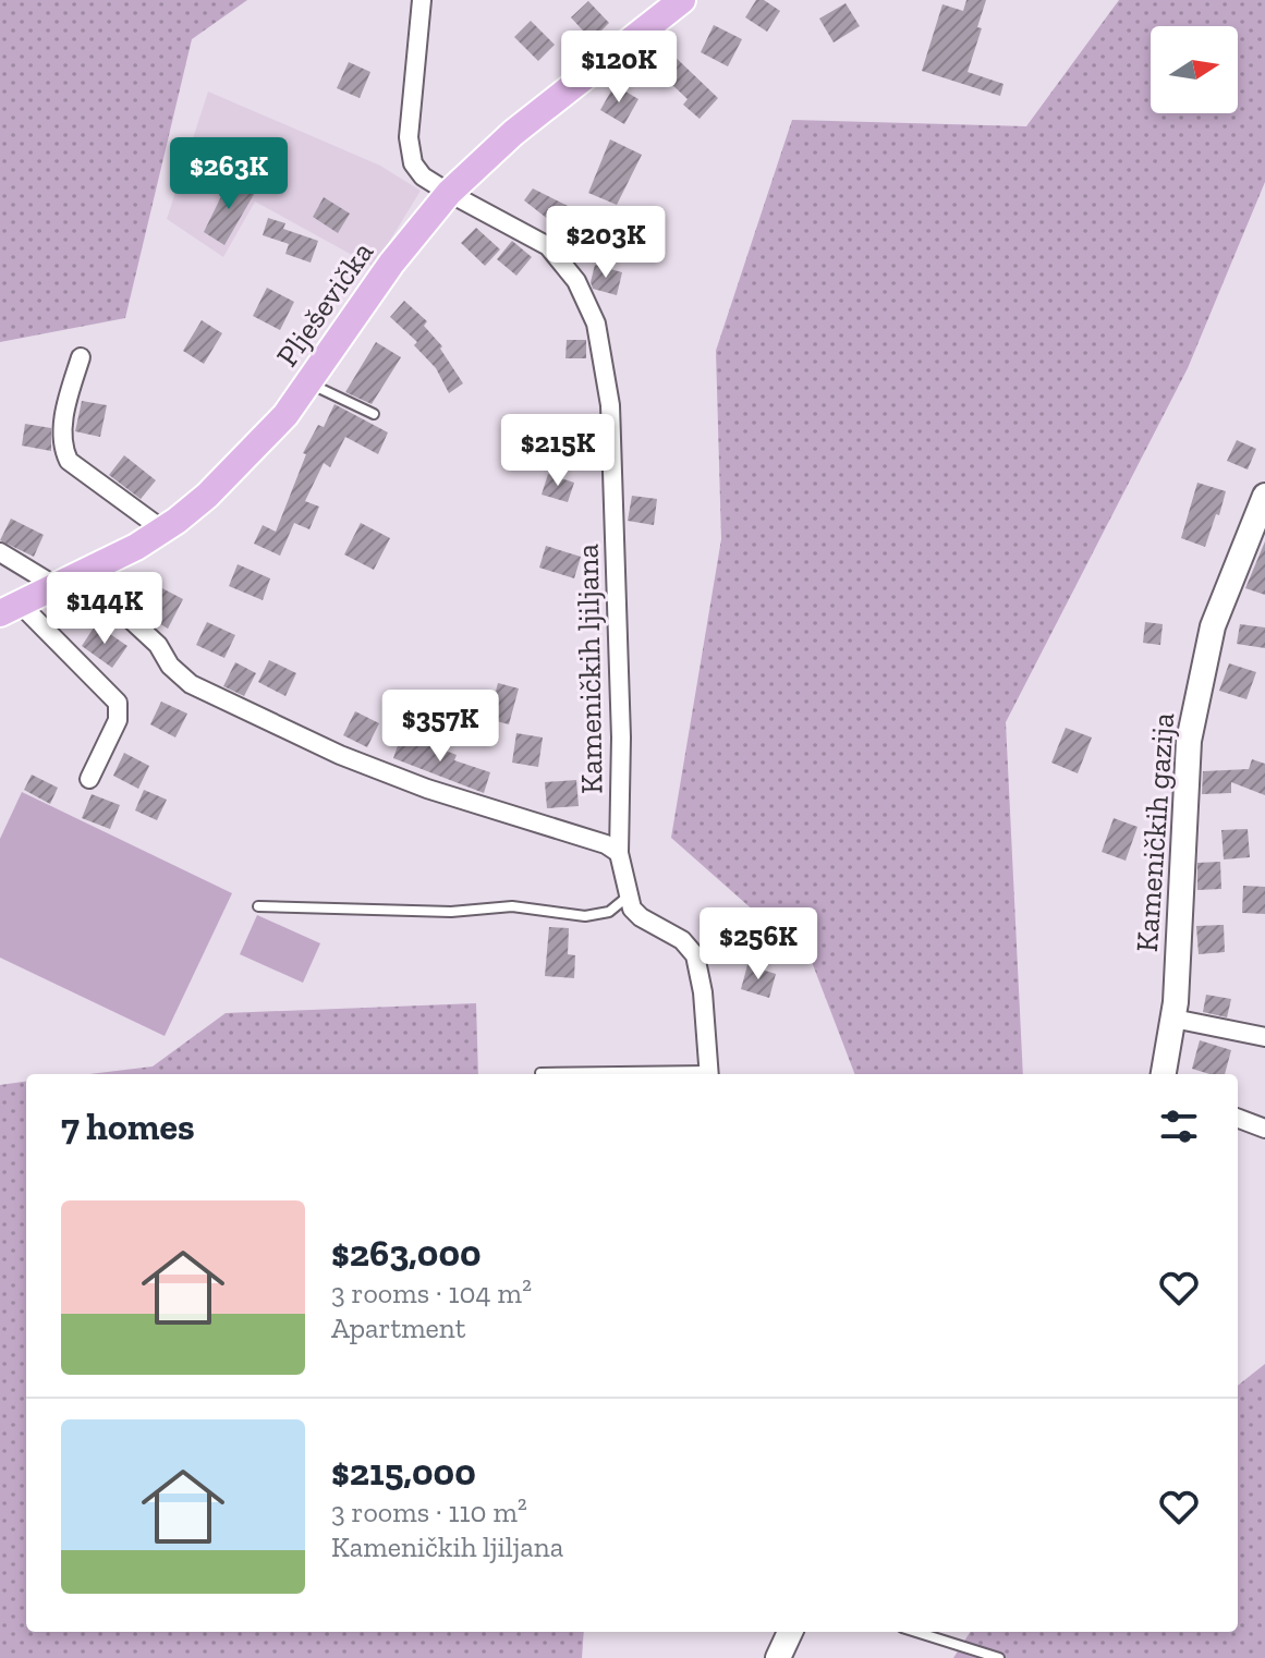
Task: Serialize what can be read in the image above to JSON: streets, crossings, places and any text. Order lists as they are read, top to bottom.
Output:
{
  "streets": {
    "main road": ["Plješevička"],
    "street": ["Kameničkih ljiljana", "Kameničkih gazija"]
  },
  "crossings": [
    ["Plješevička", "Kameničkih ljiljana"]
  ],
  "north": "right",
  "page": {
    "price": [
      "$120K",
      "$263K",
      "$203K",
      "$215K",
      "$144K",
      "$357K",
      "$256K"
    ],
    "heading": "7 homes",
    "list": [
      {
        "name": "$263,000",
        "note": "3 rooms · 104 m² · Apartment"
      },
      {
        "name": "$215,000",
        "note": "3 rooms · 110 m² · Kameničkih ljiljana"
      }
    ]
  }
}
